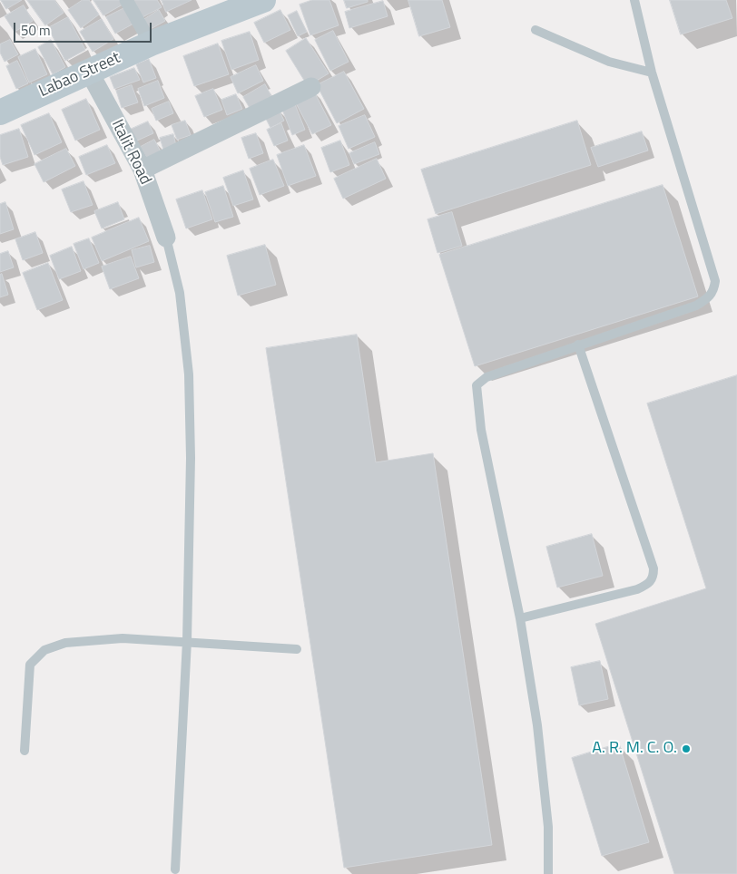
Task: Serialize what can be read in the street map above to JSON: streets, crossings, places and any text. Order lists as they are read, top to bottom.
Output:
{
  "streets": {
    "main road": ["Labao Street"],
    "street": ["Italit Road"]
  },
  "crossings": [
    ["Labao Street", "Italit Road"]
  ],
  "places": ["A. R. M. C. O."],
  "scale_bar": "50 m"
}
